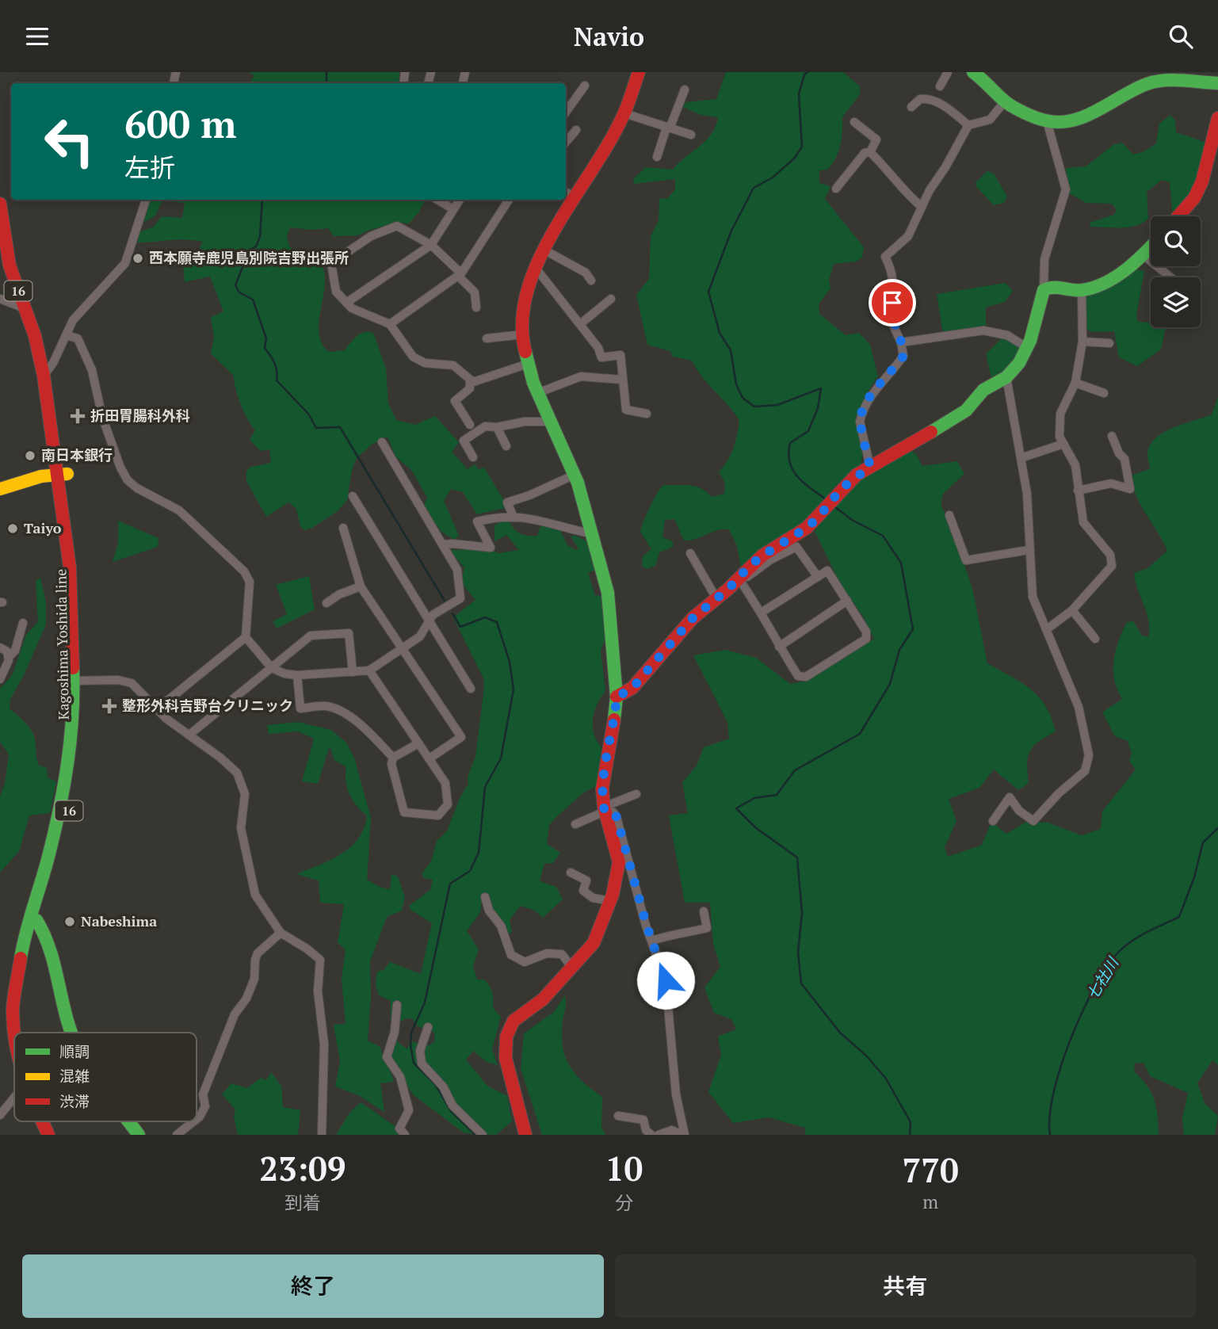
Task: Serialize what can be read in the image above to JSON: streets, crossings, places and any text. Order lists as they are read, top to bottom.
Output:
{
  "streets": {
    "street": ["16", "Kagoshima Yoshida line"]
  },
  "water": ["七社川"],
  "places": {
    "other": [
      "西本願寺鹿児島別院吉野出張所",
      "南日本銀行",
      "Taiyo",
      "Nabeshima"
    ],
    "health": ["折田胃腸科外科", "整形外科吉野台クリニック"]
  },
  "legend": ["順調", "混雑", "渋滞"],
  "page": {
    "header": "Navio",
    "turn": ["600 m", "左折"],
    "eta": [
      "23:09",
      "到着",
      "10",
      "分",
      "770",
      "m"
    ],
    "buttons": ["終了", "共有"]
  }
}
